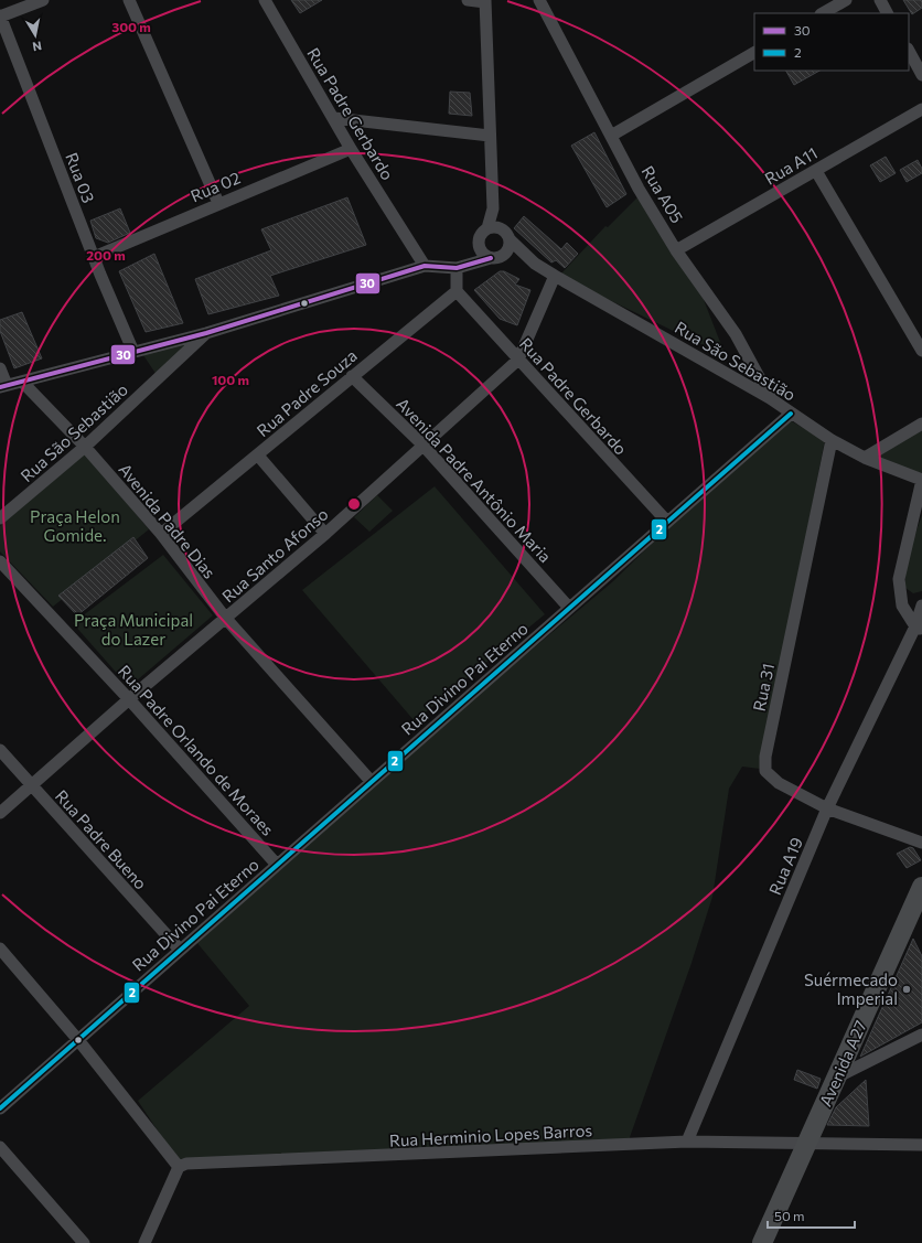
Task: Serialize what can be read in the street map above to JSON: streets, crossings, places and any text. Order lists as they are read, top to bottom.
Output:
{
  "streets": {
    "main road": ["Avenida A27"],
    "street": [
      "Rua Padre Gerbardo",
      "Rua A11",
      "Rua 03",
      "Rua 02",
      "Rua A05",
      "Rua São Sebastião",
      "Rua Padre Souza",
      "Avenida Padre Antônio Maria",
      "Avenida Padre Dias",
      "Rua Santo Afonso",
      "Rua Divino Pai Eterno",
      "Rua 31",
      "Rua Padre Orlando de Moraes",
      "Rua Padre Bueno",
      "Rua A19",
      "Rua Herminio Lopes Barros"
    ]
  },
  "crossings": [
    ["Rua Padre Gerbardo", "Rua 02"],
    ["Rua Padre Gerbardo", "Rua Padre Souza"],
    ["Rua Padre Gerbardo", "Rua Santo Afonso"],
    ["Rua Padre Gerbardo", "Rua Divino Pai Eterno"],
    ["Rua A11", "Rua A05"],
    ["Rua 03", "Rua 02"],
    ["Rua A05", "Rua São Sebastião"],
    ["Rua São Sebastião", "Avenida Padre Dias"],
    ["Rua São Sebastião", "Rua Santo Afonso"],
    ["Rua São Sebastião", "Rua Divino Pai Eterno"],
    ["Rua São Sebastião", "Rua 31"],
    ["Rua Padre Souza", "Avenida Padre Antônio Maria"],
    ["Rua Padre Souza", "Avenida Padre Dias"],
    ["Avenida Padre Antônio Maria", "Rua Santo Afonso"],
    ["Avenida Padre Antônio Maria", "Rua Divino Pai Eterno"],
    ["Avenida Padre Dias", "Rua Santo Afonso"],
    ["Avenida Padre Dias", "Rua Divino Pai Eterno"],
    ["Rua Santo Afonso", "Rua Padre Orlando de Moraes"],
    ["Rua Santo Afonso", "Rua Padre Bueno"],
    ["Rua Divino Pai Eterno", "Rua Padre Orlando de Moraes"],
    ["Rua Divino Pai Eterno", "Rua Padre Bueno"],
    ["Rua 31", "Rua A19"],
    ["Rua A19", "Rua Herminio Lopes Barros"],
    ["Avenida A27", "Rua Herminio Lopes Barros"]
  ],
  "parks": ["Praça Helon Gomide.", "Praça Municipal do Lazer"],
  "places": ["Suérmecado Imperial"],
  "lines": ["transit line 30", "transit line 2"],
  "legend": ["30", "2"],
  "scale_bar": "50 m",
  "north": "bottom",
  "rings": ["300 m", "200 m", "100 m"]
}
